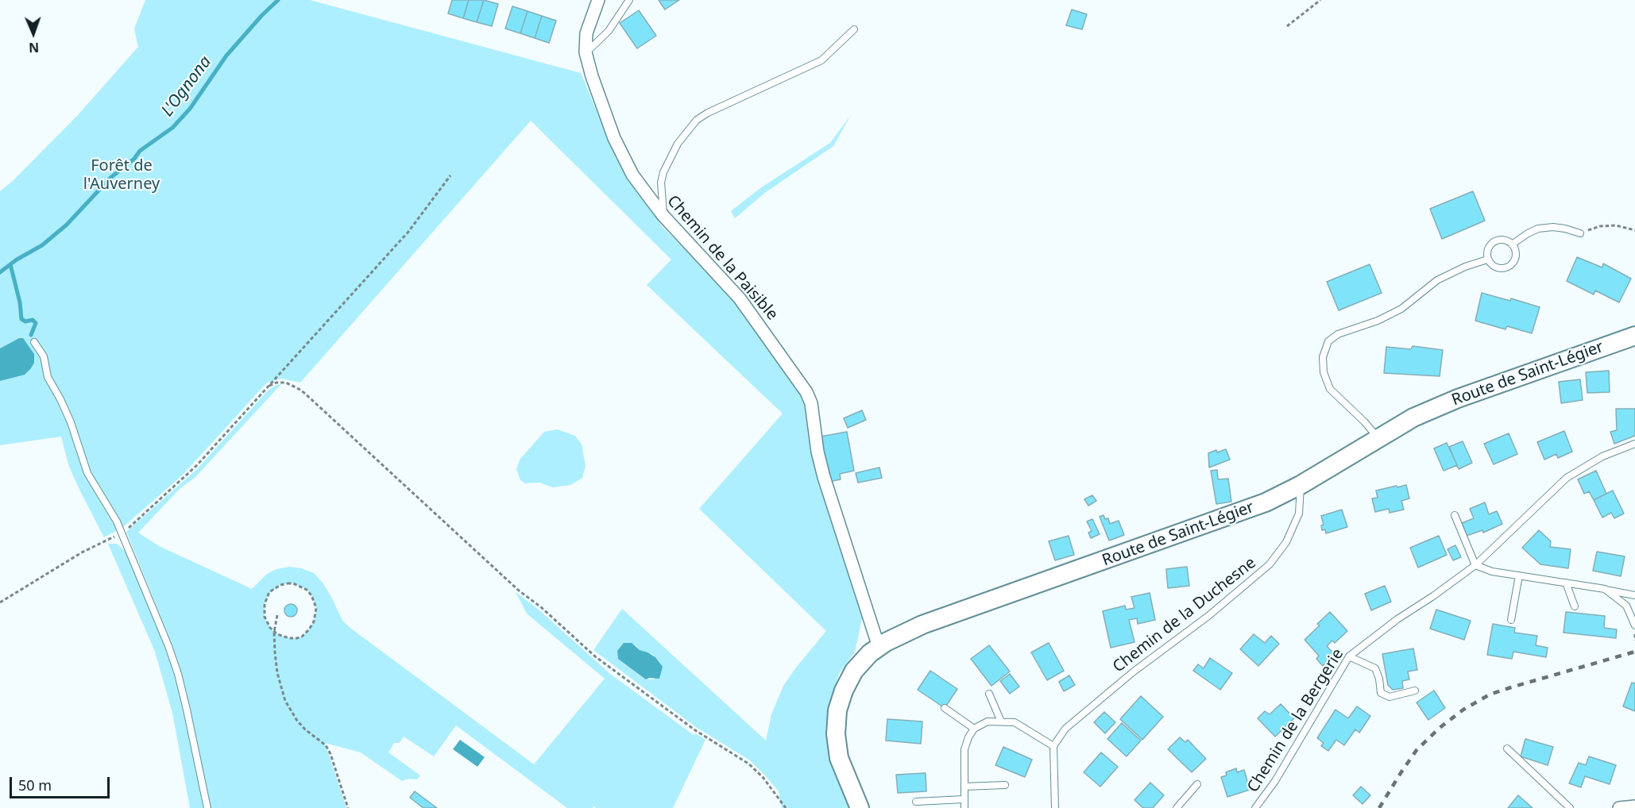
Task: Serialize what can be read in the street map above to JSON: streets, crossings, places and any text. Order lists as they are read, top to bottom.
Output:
{
  "streets": {
    "main road": ["Route de Saint-Légier"],
    "street": ["Chemin de la Paisible"],
    "lane": ["Chemin de la Duchesne", "Chemin de la Bergerie"]
  },
  "crossings": [
    ["Chemin de la Paisible", "Route de Saint-Légier"],
    ["Route de Saint-Légier", "Chemin de la Duchesne"]
  ],
  "water": ["L'Ognona"],
  "parks": ["Forêt de l'Auverney"],
  "scale_bar": "50 m",
  "north": "bottom"
}
